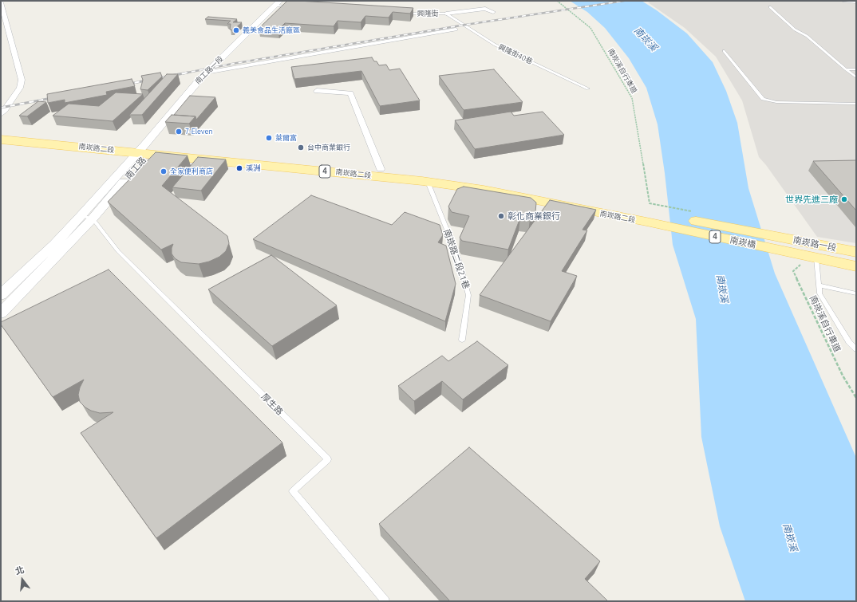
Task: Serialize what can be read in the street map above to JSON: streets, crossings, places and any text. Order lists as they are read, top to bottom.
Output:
{
  "streets": {
    "main road": [
      "南崁路二段",
      "4",
      "南崁橋",
      "南崁路一段"
    ],
    "street": ["南工路一段", "南工路"],
    "lane": [
      "興隆街",
      "興隆街40巷",
      "南崁路二段21巷",
      "厚生路"
    ],
    "path": ["南崁溪自行車道"]
  },
  "crossings": [
    ["興隆街", "興隆街40巷"],
    ["南工路一段", "南崁路二段"],
    ["南工路一段", "南工路"],
    ["南崁溪自行車道", "南崁路二段"],
    ["南崁溪自行車道", "南崁橋"],
    ["南崁溪自行車道", "南崁路一段"],
    ["南崁路二段", "南工路"],
    ["南崁路二段", "南崁橋"],
    ["南崁路二段", "南崁路二段21巷"],
    ["南工路", "厚生路"],
    ["南崁橋", "南崁路一段"]
  ],
  "water": ["南崁溪"],
  "places": [
    "義美食品生活廠區",
    "7-Eleven",
    "萊爾富",
    "台中商業銀行",
    "溪洲",
    "全家便利商店",
    "世界先進三廠",
    "彰化商業銀行"
  ],
  "north": "top"
}
